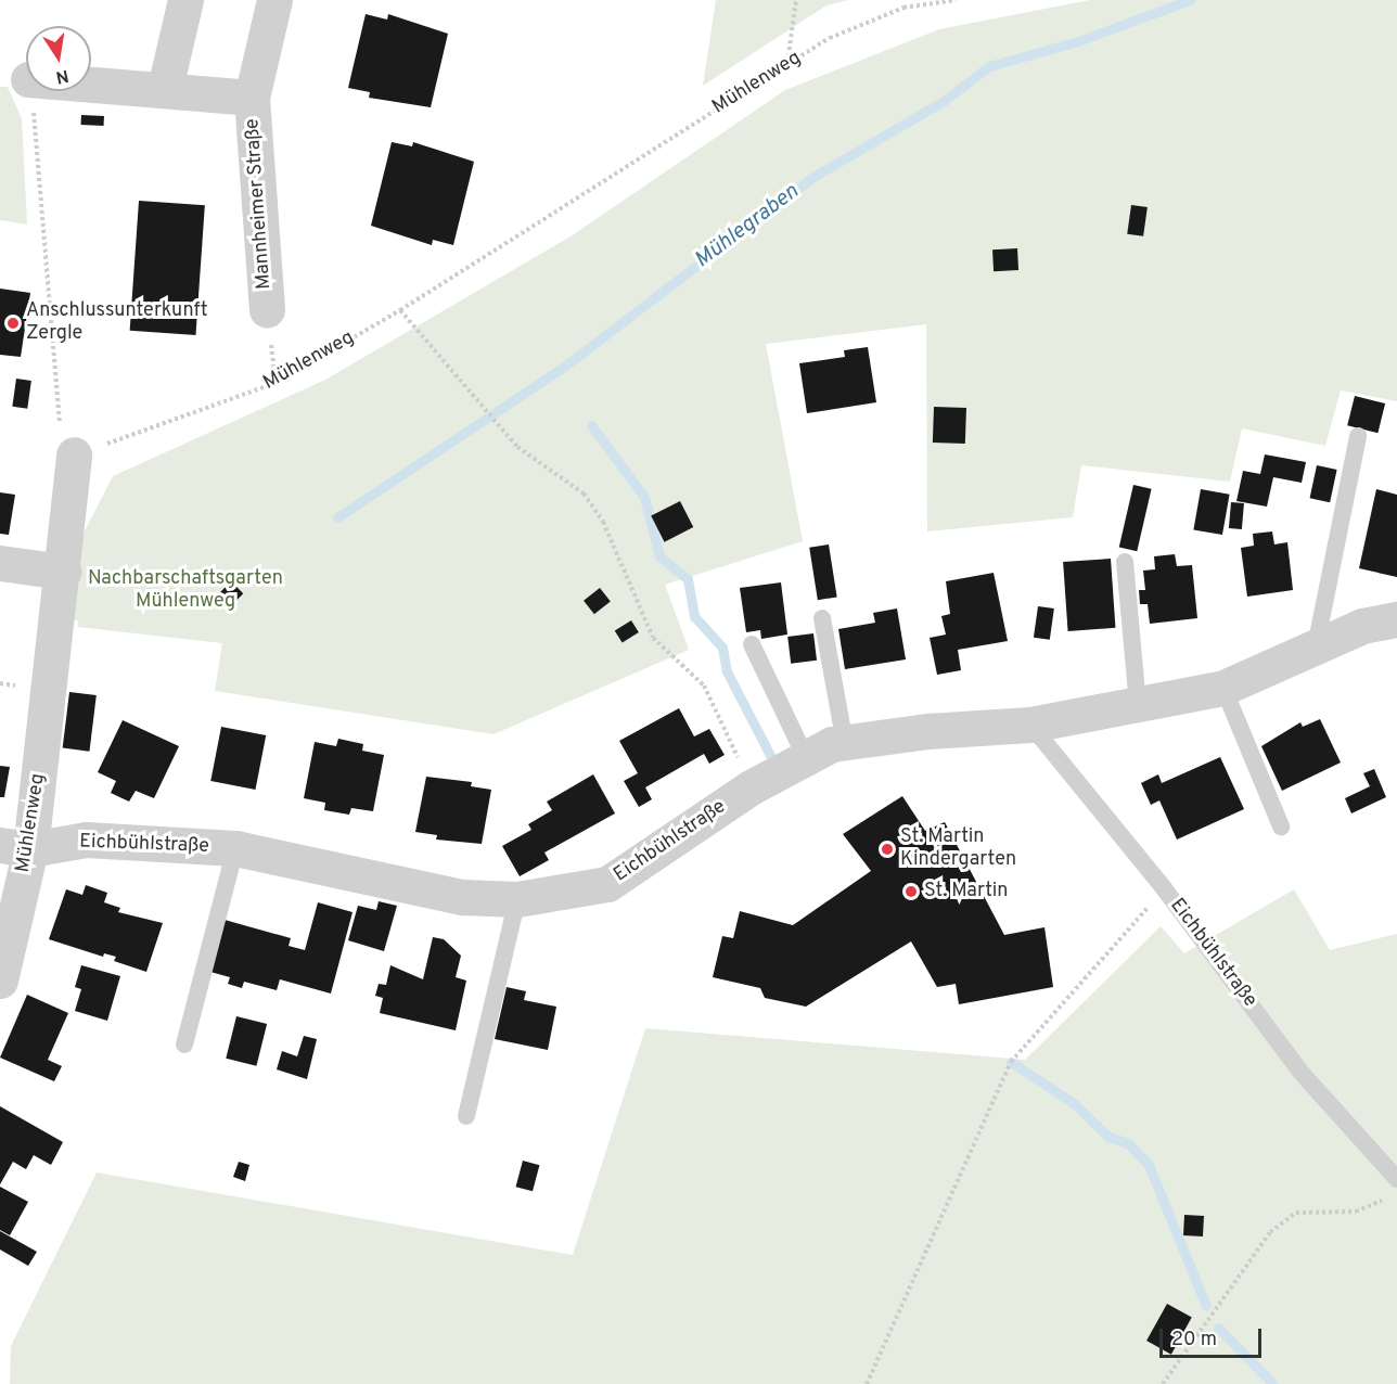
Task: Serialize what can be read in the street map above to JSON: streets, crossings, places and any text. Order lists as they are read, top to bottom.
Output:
{
  "streets": {
    "street": ["Mühlenweg", "Mannheimer Straße", "Eichbühlstraße"]
  },
  "crossings": [
    ["Mühlenweg", "Eichbühlstraße"]
  ],
  "water": ["Mühlegraben"],
  "parks": ["Nachbarschaftsgarten Mühlenweg"],
  "places": ["Anschlussunterkunft Zergle", "St. Martin Kindergarten", "St. Martin"],
  "scale_bar": "20 m",
  "north": "bottom"
}
